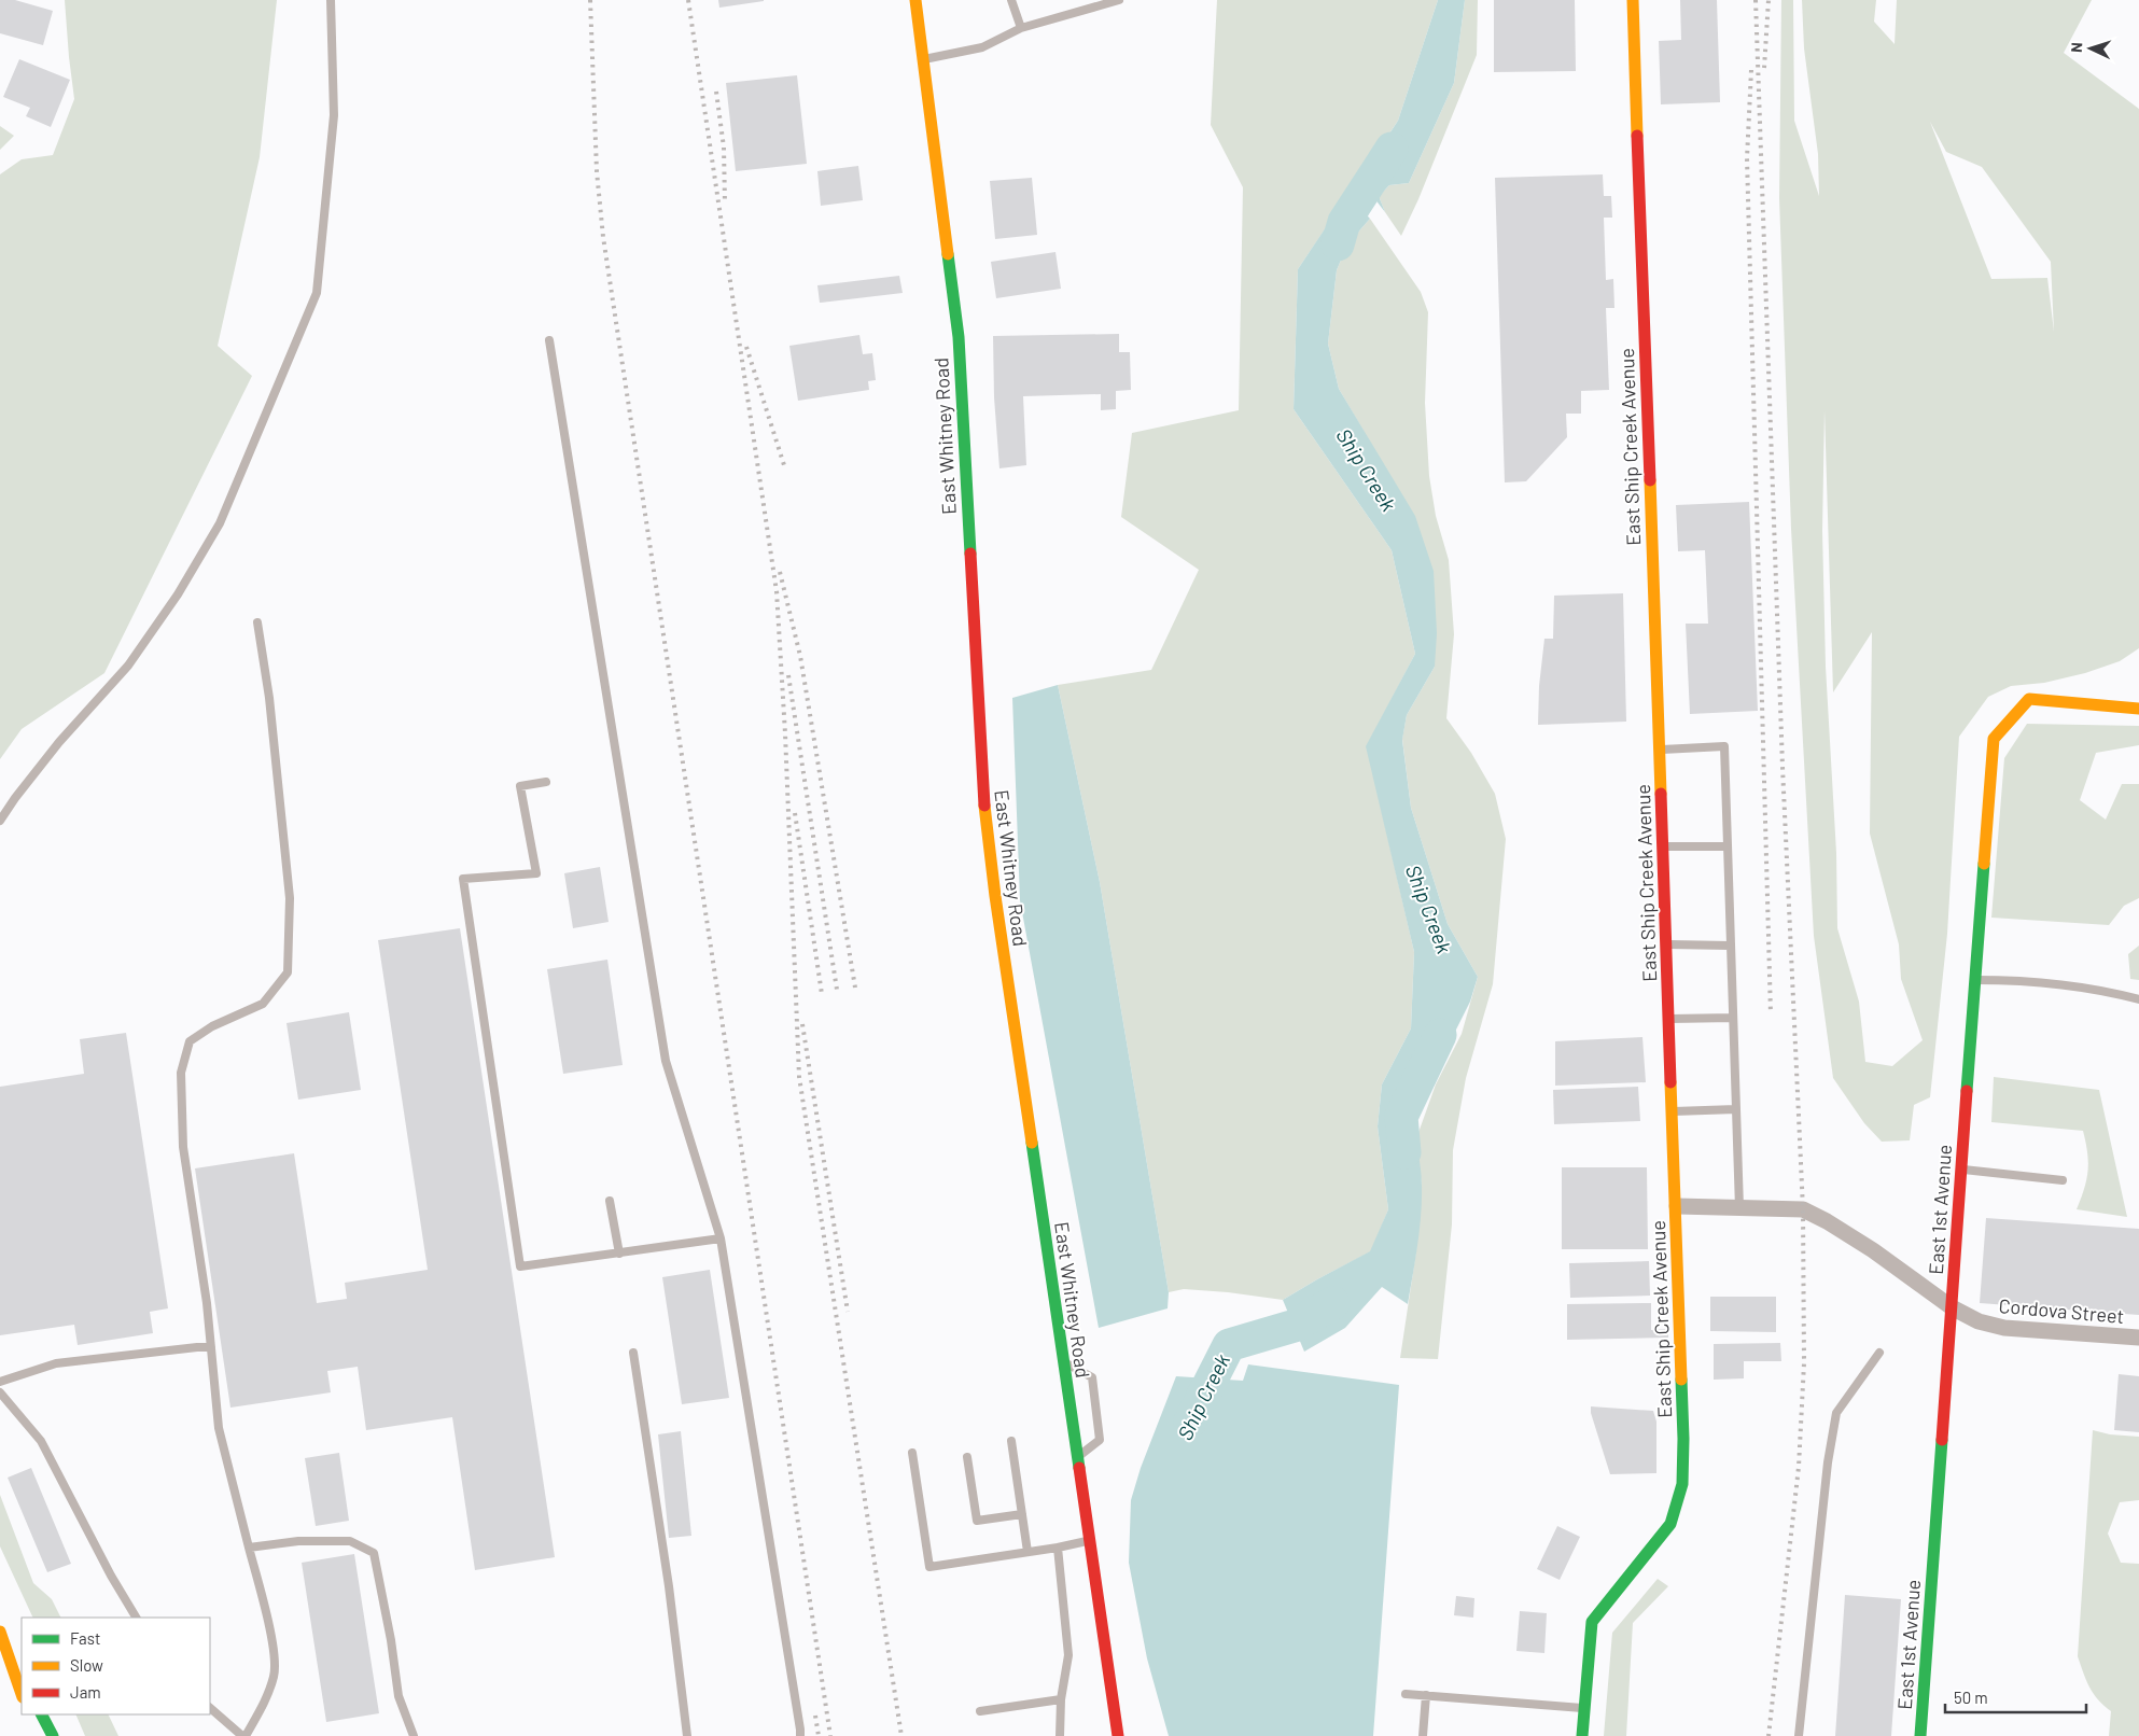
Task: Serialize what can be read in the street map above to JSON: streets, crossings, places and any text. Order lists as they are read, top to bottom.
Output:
{
  "streets": {
    "street": [
      "East Whitney Road",
      "East Ship Creek Avenue",
      "East 1st Avenue",
      "Cordova Street"
    ]
  },
  "crossings": [
    ["East Ship Creek Avenue", "Cordova Street"],
    ["East 1st Avenue", "Cordova Street"]
  ],
  "water": ["Ship Creek"],
  "legend": ["Fast", "Slow", "Jam"],
  "scale_bar": "50 m",
  "north": "left"
}
